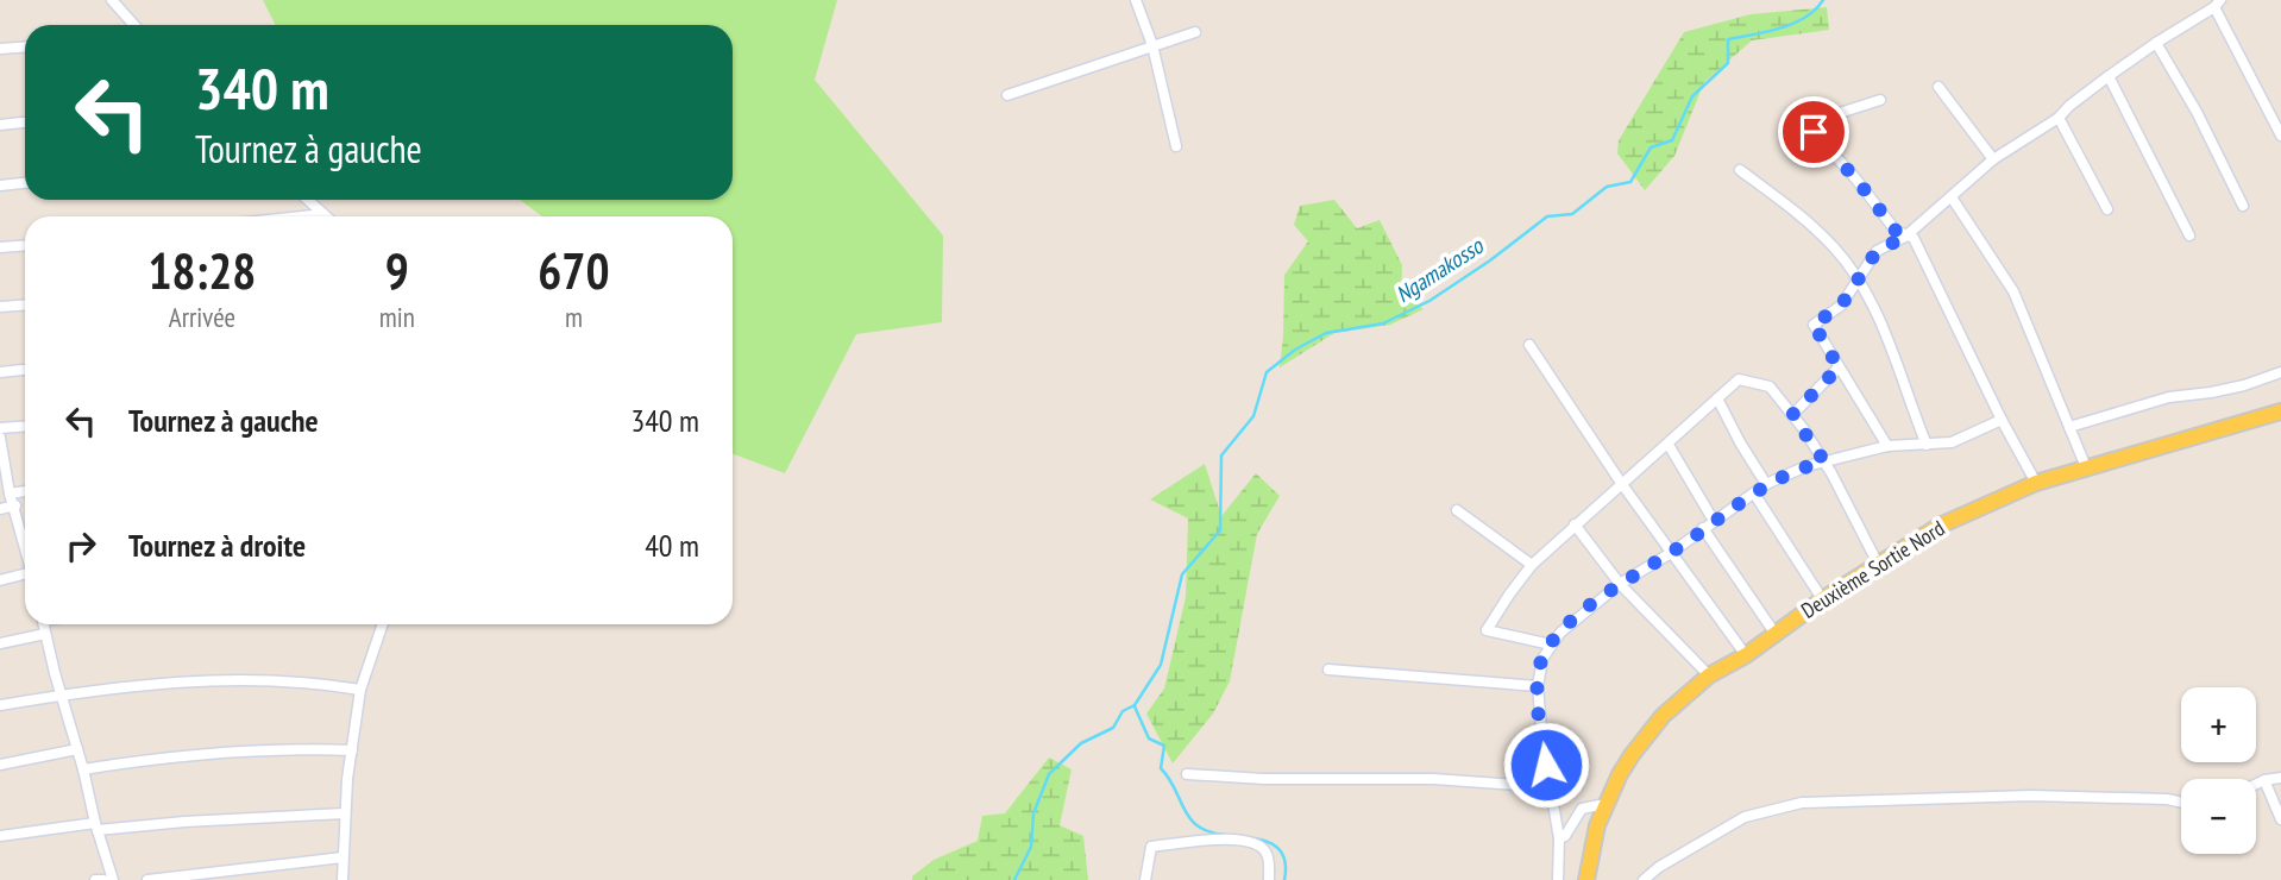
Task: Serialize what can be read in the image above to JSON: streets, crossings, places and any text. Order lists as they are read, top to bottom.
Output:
{
  "streets": {
    "main road": ["Deuxième Sortie Nord"]
  },
  "water": ["Ngamakosso"],
  "page": {
    "turn": ["340 m", "Tournez à gauche"],
    "eta": [
      "18:28",
      "Arrivée",
      "9",
      "min",
      "670",
      "m"
    ],
    "list": [
      {
        "name": "Tournez à gauche",
        "value": "340 m"
      },
      {
        "name": "Tournez à droite",
        "value": "40 m"
      }
    ],
    "map_buttons": ["+", "−"]
  }
}
